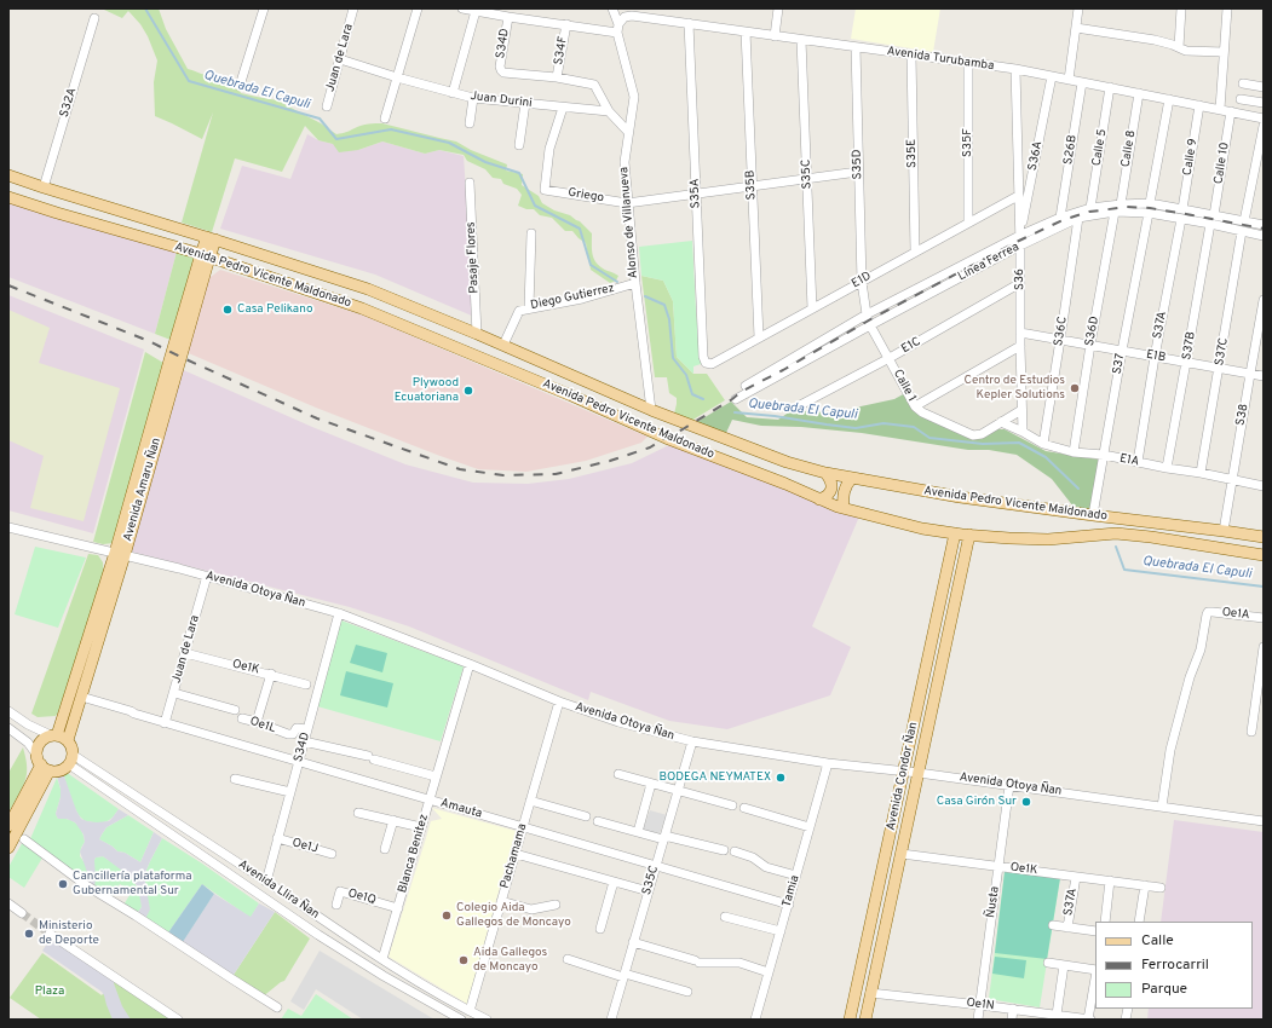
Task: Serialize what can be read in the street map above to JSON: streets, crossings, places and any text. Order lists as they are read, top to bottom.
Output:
{
  "streets": {
    "main road": ["Avenida Pedro Vicente Maldonado", "Avenida Amaru Ñan", "Avenida Condor Ñan"],
    "street": [
      "S34D",
      "S34F",
      "Juan de Lara",
      "Avenida Turubamba",
      "Juan Durini",
      "S32A",
      "S35F",
      "Calle 5",
      "Calle 8",
      "S26B",
      "S35E",
      "S36A",
      "Calle 9",
      "Calle 10",
      "S35D",
      "S35C",
      "S35B",
      "S35A",
      "Griego",
      "Alonso de Villanueva",
      "Pasaje Flores",
      "Línea Ferrea",
      "S36",
      "E1D",
      "Diego Gutierrez",
      "S37A",
      "S36C",
      "S36D",
      "E1C",
      "S37B",
      "S37C",
      "E1B",
      "S37",
      "Calle 1",
      "S38",
      "E1A",
      "Avenida Otoya Ñan",
      "Oe1A",
      "Oe1K",
      "Oe1L",
      "Amauta",
      "Oe1J",
      "Blanca Benitez",
      "Pachamama",
      "Avenida Llira Ñan",
      "Tamia",
      "Oe1Q",
      "Ñusta",
      "Oe1N"
    ]
  },
  "crossings": [
    ["S34D", "S34F"],
    ["S34D", "Avenida Otoya Ñan"],
    ["S34D", "Oe1L"],
    ["S34D", "Amauta"],
    ["S34D", "Oe1J"],
    ["S34D", "Avenida Llira Ñan"],
    ["Juan de Lara", "Juan Durini"],
    ["Juan de Lara", "Avenida Otoya Ñan"],
    ["Juan de Lara", "Oe1K"],
    ["Juan de Lara", "Amauta"],
    ["Avenida Turubamba", "S35F"],
    ["Avenida Turubamba", "Calle 5"],
    ["Avenida Turubamba", "Calle 8"],
    ["Avenida Turubamba", "S26B"],
    ["Avenida Turubamba", "S35E"],
    ["Avenida Turubamba", "S36A"],
    ["Avenida Turubamba", "Calle 9"],
    ["Avenida Turubamba", "Calle 10"],
    ["Avenida Turubamba", "S35D"],
    ["Avenida Turubamba", "S35C"],
    ["Avenida Turubamba", "S35B"],
    ["Avenida Turubamba", "S35A"],
    ["Avenida Turubamba", "Alonso de Villanueva"],
    ["Avenida Turubamba", "S36"],
    ["Juan Durini", "Griego"],
    ["S32A", "Avenida Pedro Vicente Maldonado"],
    ["S35F", "E1D"],
    ["Calle 5", "Línea Ferrea"],
    ["Calle 8", "Línea Ferrea"],
    ["Calle 8", "S36D"],
    ["S26B", "Línea Ferrea"],
    ["S35E", "E1D"],
    ["S36A", "Línea Ferrea"],
    ["S36A", "S36"],
    ["Calle 9", "Línea Ferrea"],
    ["Calle 10", "Línea Ferrea"],
    ["Calle 10", "S37B"],
    ["S35D", "Griego"],
    ["S35D", "E1D"],
    ["S35D", "Calle 1"],
    ["S35C", "Griego"],
    ["S35C", "E1D"],
    ["S35C", "Avenida Otoya Ñan"],
    ["S35C", "Amauta"],
    ["S35B", "Griego"],
    ["S35B", "E1D"],
    ["S35A", "Griego"],
    ["S35A", "E1D"],
    ["Griego", "Alonso de Villanueva"],
    ["Alonso de Villanueva", "Avenida Pedro Vicente Maldonado"],
    ["Alonso de Villanueva", "Diego Gutierrez"],
    ["Pasaje Flores", "Avenida Pedro Vicente Maldonado"],
    ["Línea Ferrea", "S36"],
    ["Línea Ferrea", "S37A"],
    ["Línea Ferrea", "S36C"],
    ["Línea Ferrea", "S36D"],
    ["Línea Ferrea", "S37B"],
    ["Línea Ferrea", "S37C"],
    ["Línea Ferrea", "S37"],
    ["Línea Ferrea", "Calle 1"],
    ["Avenida Pedro Vicente Maldonado", "Diego Gutierrez"],
    ["Avenida Pedro Vicente Maldonado", "S37"],
    ["Avenida Pedro Vicente Maldonado", "S38"],
    ["Avenida Pedro Vicente Maldonado", "Avenida Amaru Ñan"],
    ["Avenida Pedro Vicente Maldonado", "Avenida Condor Ñan"],
    ["S36", "E1D"],
    ["S36", "E1C"],
    ["S36", "E1B"],
    ["S36", "Calle 1"],
    ["S36", "E1A"],
    ["E1D", "Calle 1"],
    ["S37A", "E1B"],
    ["S37A", "E1A"],
    ["S37A", "Oe1K"],
    ["S36C", "E1B"],
    ["S36C", "E1A"],
    ["S36D", "E1B"],
    ["S36D", "E1A"],
    ["E1C", "Calle 1"],
    ["S37B", "E1B"],
    ["S37B", "E1A"],
    ["S37C", "E1B"],
    ["S37C", "E1A"],
    ["E1B", "S37"],
    ["E1B", "S38"],
    ["S37", "E1A"],
    ["Calle 1", "E1A"],
    ["S38", "E1A"],
    ["Avenida Amaru Ñan", "Avenida Otoya Ñan"],
    ["Avenida Amaru Ñan", "Amauta"],
    ["Avenida Amaru Ñan", "Avenida Llira Ñan"],
    ["Avenida Otoya Ñan", "Oe1A"],
    ["Avenida Otoya Ñan", "Avenida Condor Ñan"],
    ["Avenida Otoya Ñan", "Blanca Benitez"],
    ["Avenida Otoya Ñan", "Pachamama"],
    ["Avenida Otoya Ñan", "Tamia"],
    ["Avenida Otoya Ñan", "Ñusta"],
    ["Oe1K", "Avenida Condor Ñan"],
    ["Oe1K", "Ñusta"],
    ["Avenida Condor Ñan", "Oe1N"],
    ["Amauta", "Blanca Benitez"],
    ["Amauta", "Pachamama"],
    ["Amauta", "Tamia"],
    ["Blanca Benitez", "Avenida Llira Ñan"],
    ["Blanca Benitez", "Oe1Q"],
    ["Pachamama", "Avenida Llira Ñan"],
    ["Ñusta", "Oe1N"]
  ],
  "water": ["Quebrada El Capuli"],
  "parks": ["Plaza"],
  "places": [
    "Casa Pelikano",
    "Centro de Estudios Kepler Solutions",
    "Plywood Ecuatoriana",
    "BODEGA NEYMATEX",
    "Casa Girón Sur",
    "Cancillería plataforma Gubernamental Sur",
    "Colegio Aida Gallegos de Moncayo",
    "Ministerio de Deporte",
    "Aida Gallegos de Moncayo"
  ],
  "legend": ["Calle", "Ferrocarril", "Parque"]
}
